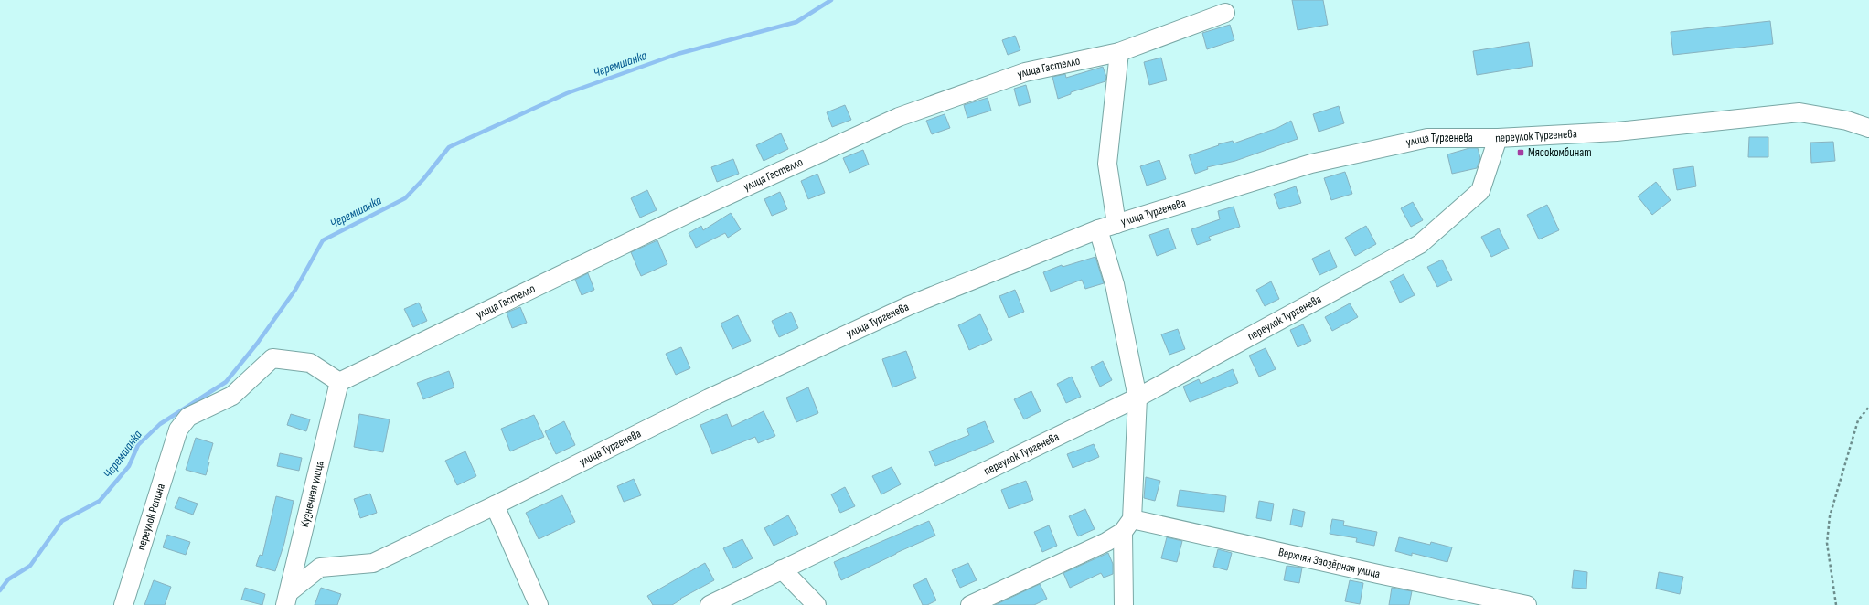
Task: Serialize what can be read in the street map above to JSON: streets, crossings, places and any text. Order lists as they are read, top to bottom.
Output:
{
  "streets": {
    "street": [
      "улица Гастелло",
      "переулок Тургенева",
      "улица Тургенева",
      "Кузнечная улица",
      "переулок Репина",
      "Верхняя Заозёрная улица"
    ]
  },
  "crossings": [
    ["улица Гастелло", "Кузнечная улица"],
    ["улица Гастелло", "переулок Репина"],
    ["переулок Тургенева", "улица Тургенева"],
    ["улица Тургенева", "Кузнечная улица"],
    ["Кузнечная улица", "переулок Репина"]
  ],
  "water": ["Черемшанка"],
  "places": {
    "transit": ["Мясокомбинат"]
  }
}
